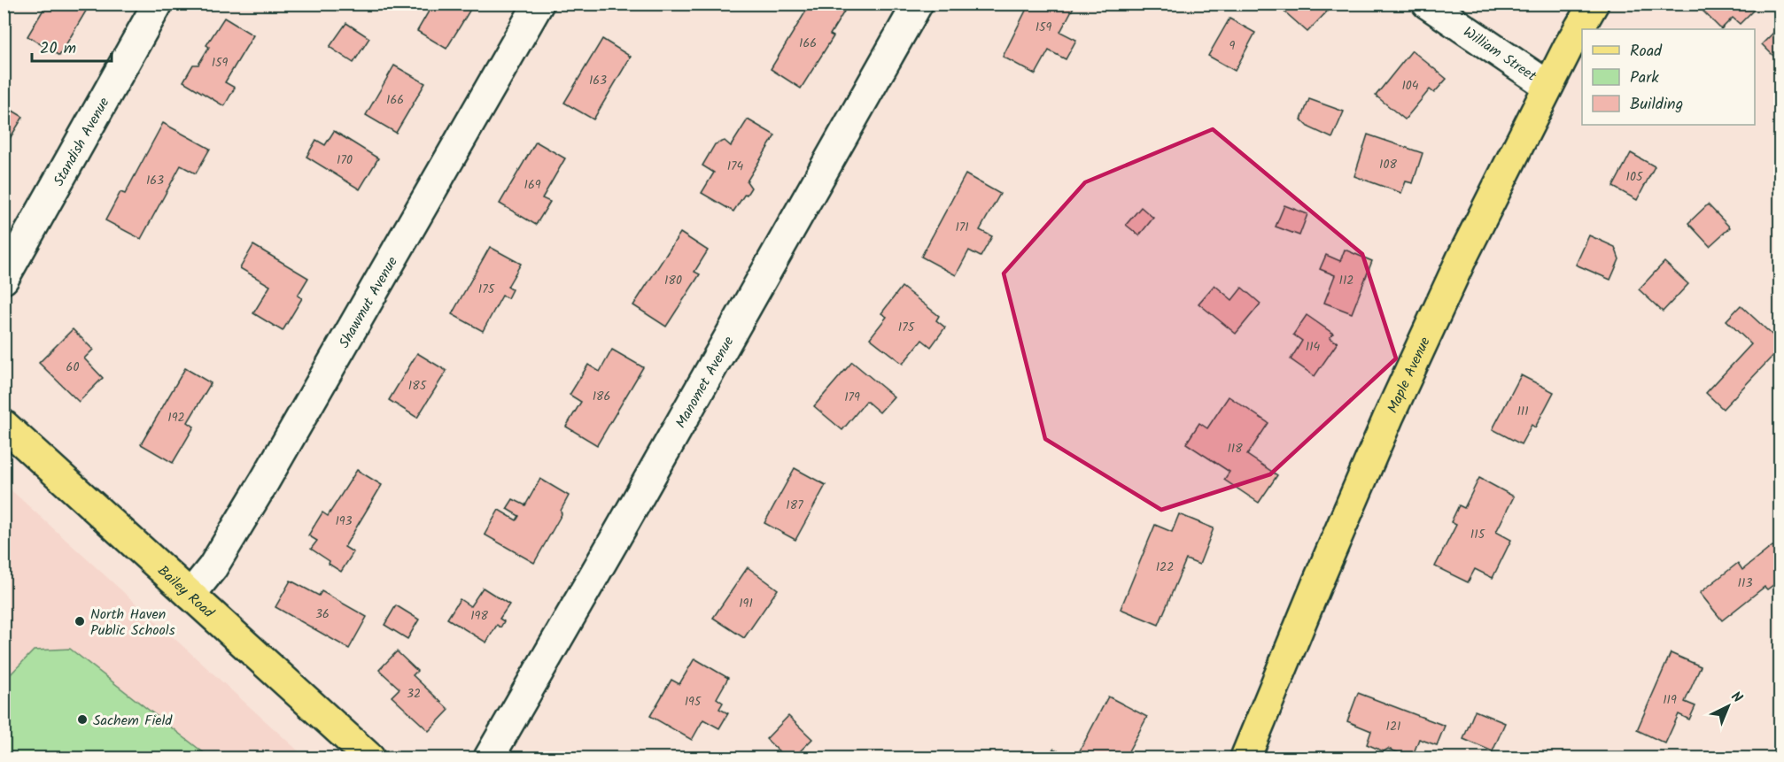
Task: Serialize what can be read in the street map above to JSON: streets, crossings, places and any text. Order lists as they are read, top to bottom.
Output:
{
  "streets": {
    "main road": ["Maple Avenue", "Bailey Road"],
    "street": [
      "William Street",
      "Standish Avenue",
      "Shawmut Avenue",
      "Manomet Avenue"
    ]
  },
  "crossings": [
    ["William Street", "Maple Avenue"],
    ["Shawmut Avenue", "Bailey Road"]
  ],
  "places": ["North Haven Public Schools", "Sachem Field"],
  "house_numbers": [
    "159",
    "166",
    "9",
    "159",
    "163",
    "104",
    "166",
    "170",
    "108",
    "174",
    "105",
    "163",
    "169",
    "171",
    "180",
    "112",
    "175",
    "175",
    "114",
    "60",
    "185",
    "186",
    "179",
    "111",
    "192",
    "118",
    "187",
    "193",
    "115",
    "122",
    "113",
    "191",
    "36",
    "198",
    "32",
    "119",
    "195",
    "121"
  ],
  "legend": ["Road", "Park", "Building"],
  "scale_bar": "20 m",
  "north": "top right"
}
